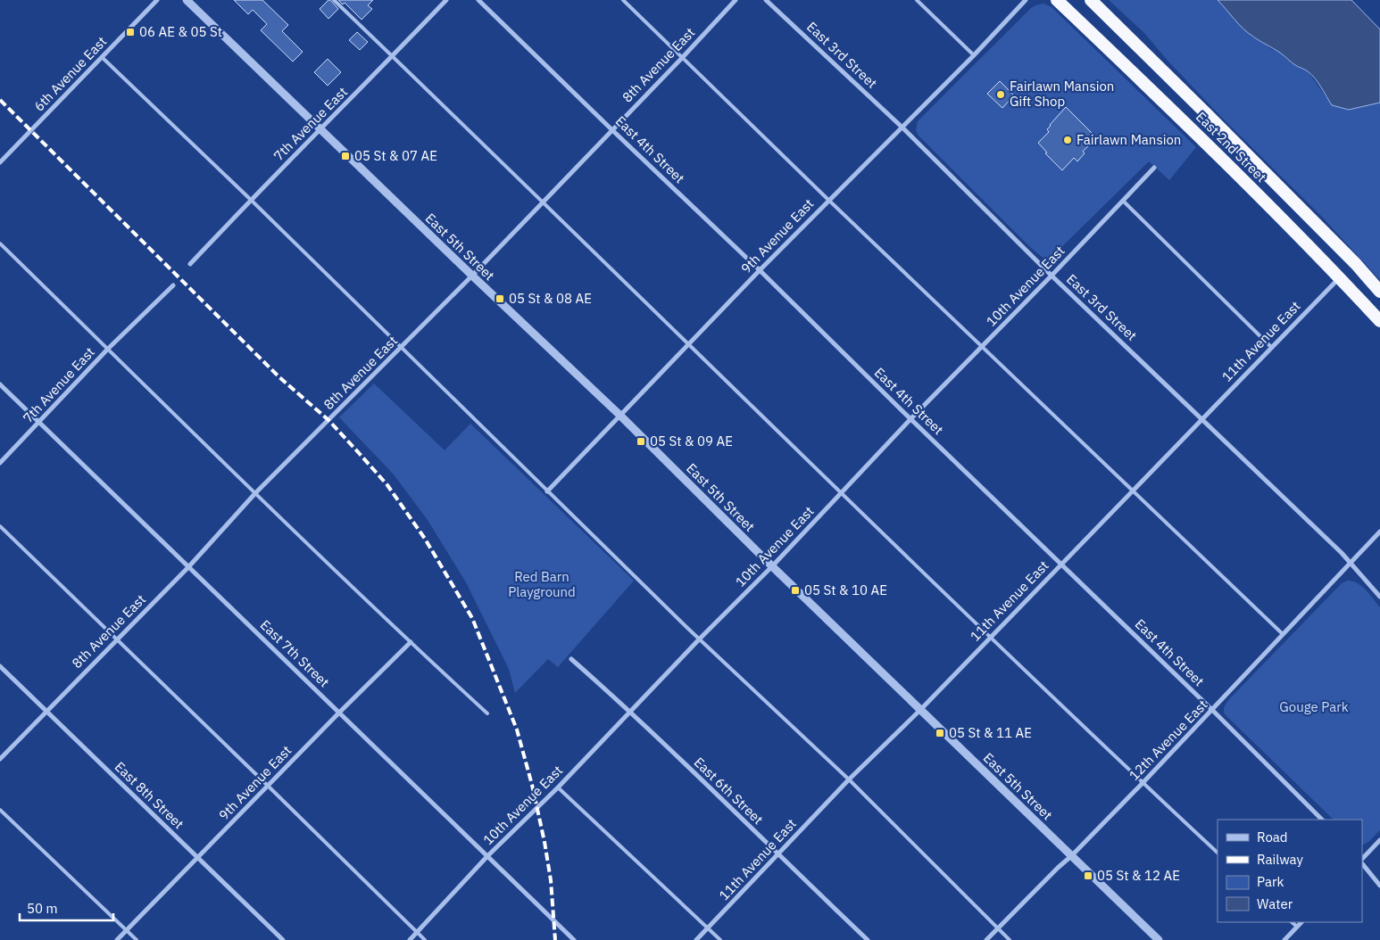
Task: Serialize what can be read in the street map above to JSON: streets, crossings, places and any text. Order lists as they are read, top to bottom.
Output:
{
  "streets": {
    "highway": ["East 2nd Street"],
    "street": [
      "East 3rd Street",
      "8th Avenue East",
      "6th Avenue East",
      "7th Avenue East",
      "East 4th Street",
      "9th Avenue East",
      "East 5th Street",
      "10th Avenue East",
      "11th Avenue East",
      "East 7th Street",
      "12th Avenue East",
      "East 6th Street",
      "East 8th Street"
    ]
  },
  "crossings": [
    ["East 3rd Street", "9th Avenue East"],
    ["East 3rd Street", "10th Avenue East"],
    ["East 3rd Street", "11th Avenue East"],
    ["East 3rd Street", "12th Avenue East"],
    ["8th Avenue East", "East 4th Street"],
    ["8th Avenue East", "East 5th Street"],
    ["8th Avenue East", "East 7th Street"],
    ["8th Avenue East", "East 8th Street"],
    ["7th Avenue East", "East 5th Street"],
    ["7th Avenue East", "East 7th Street"],
    ["East 2nd Street", "11th Avenue East"],
    ["East 4th Street", "9th Avenue East"],
    ["East 4th Street", "10th Avenue East"],
    ["East 4th Street", "11th Avenue East"],
    ["East 4th Street", "12th Avenue East"],
    ["9th Avenue East", "East 5th Street"],
    ["9th Avenue East", "East 7th Street"],
    ["9th Avenue East", "East 8th Street"],
    ["East 5th Street", "10th Avenue East"],
    ["East 5th Street", "11th Avenue East"],
    ["East 5th Street", "12th Avenue East"],
    ["10th Avenue East", "East 7th Street"],
    ["10th Avenue East", "East 6th Street"],
    ["11th Avenue East", "East 6th Street"]
  ],
  "parks": ["Red Barn Playground", "Gouge Park"],
  "places": {
    "transit": [
      "06 AE & 05 St",
      "05 St & 07 AE",
      "05 St & 08 AE",
      "05 St & 09 AE",
      "05 St & 10 AE",
      "05 St & 11 AE",
      "05 St & 12 AE"
    ],
    "other": ["Fairlawn Mansion Gift Shop", "Fairlawn Mansion"]
  },
  "legend": [
    "Road",
    "Railway",
    "Park",
    "Water"
  ],
  "scale_bar": "50 m"
}
